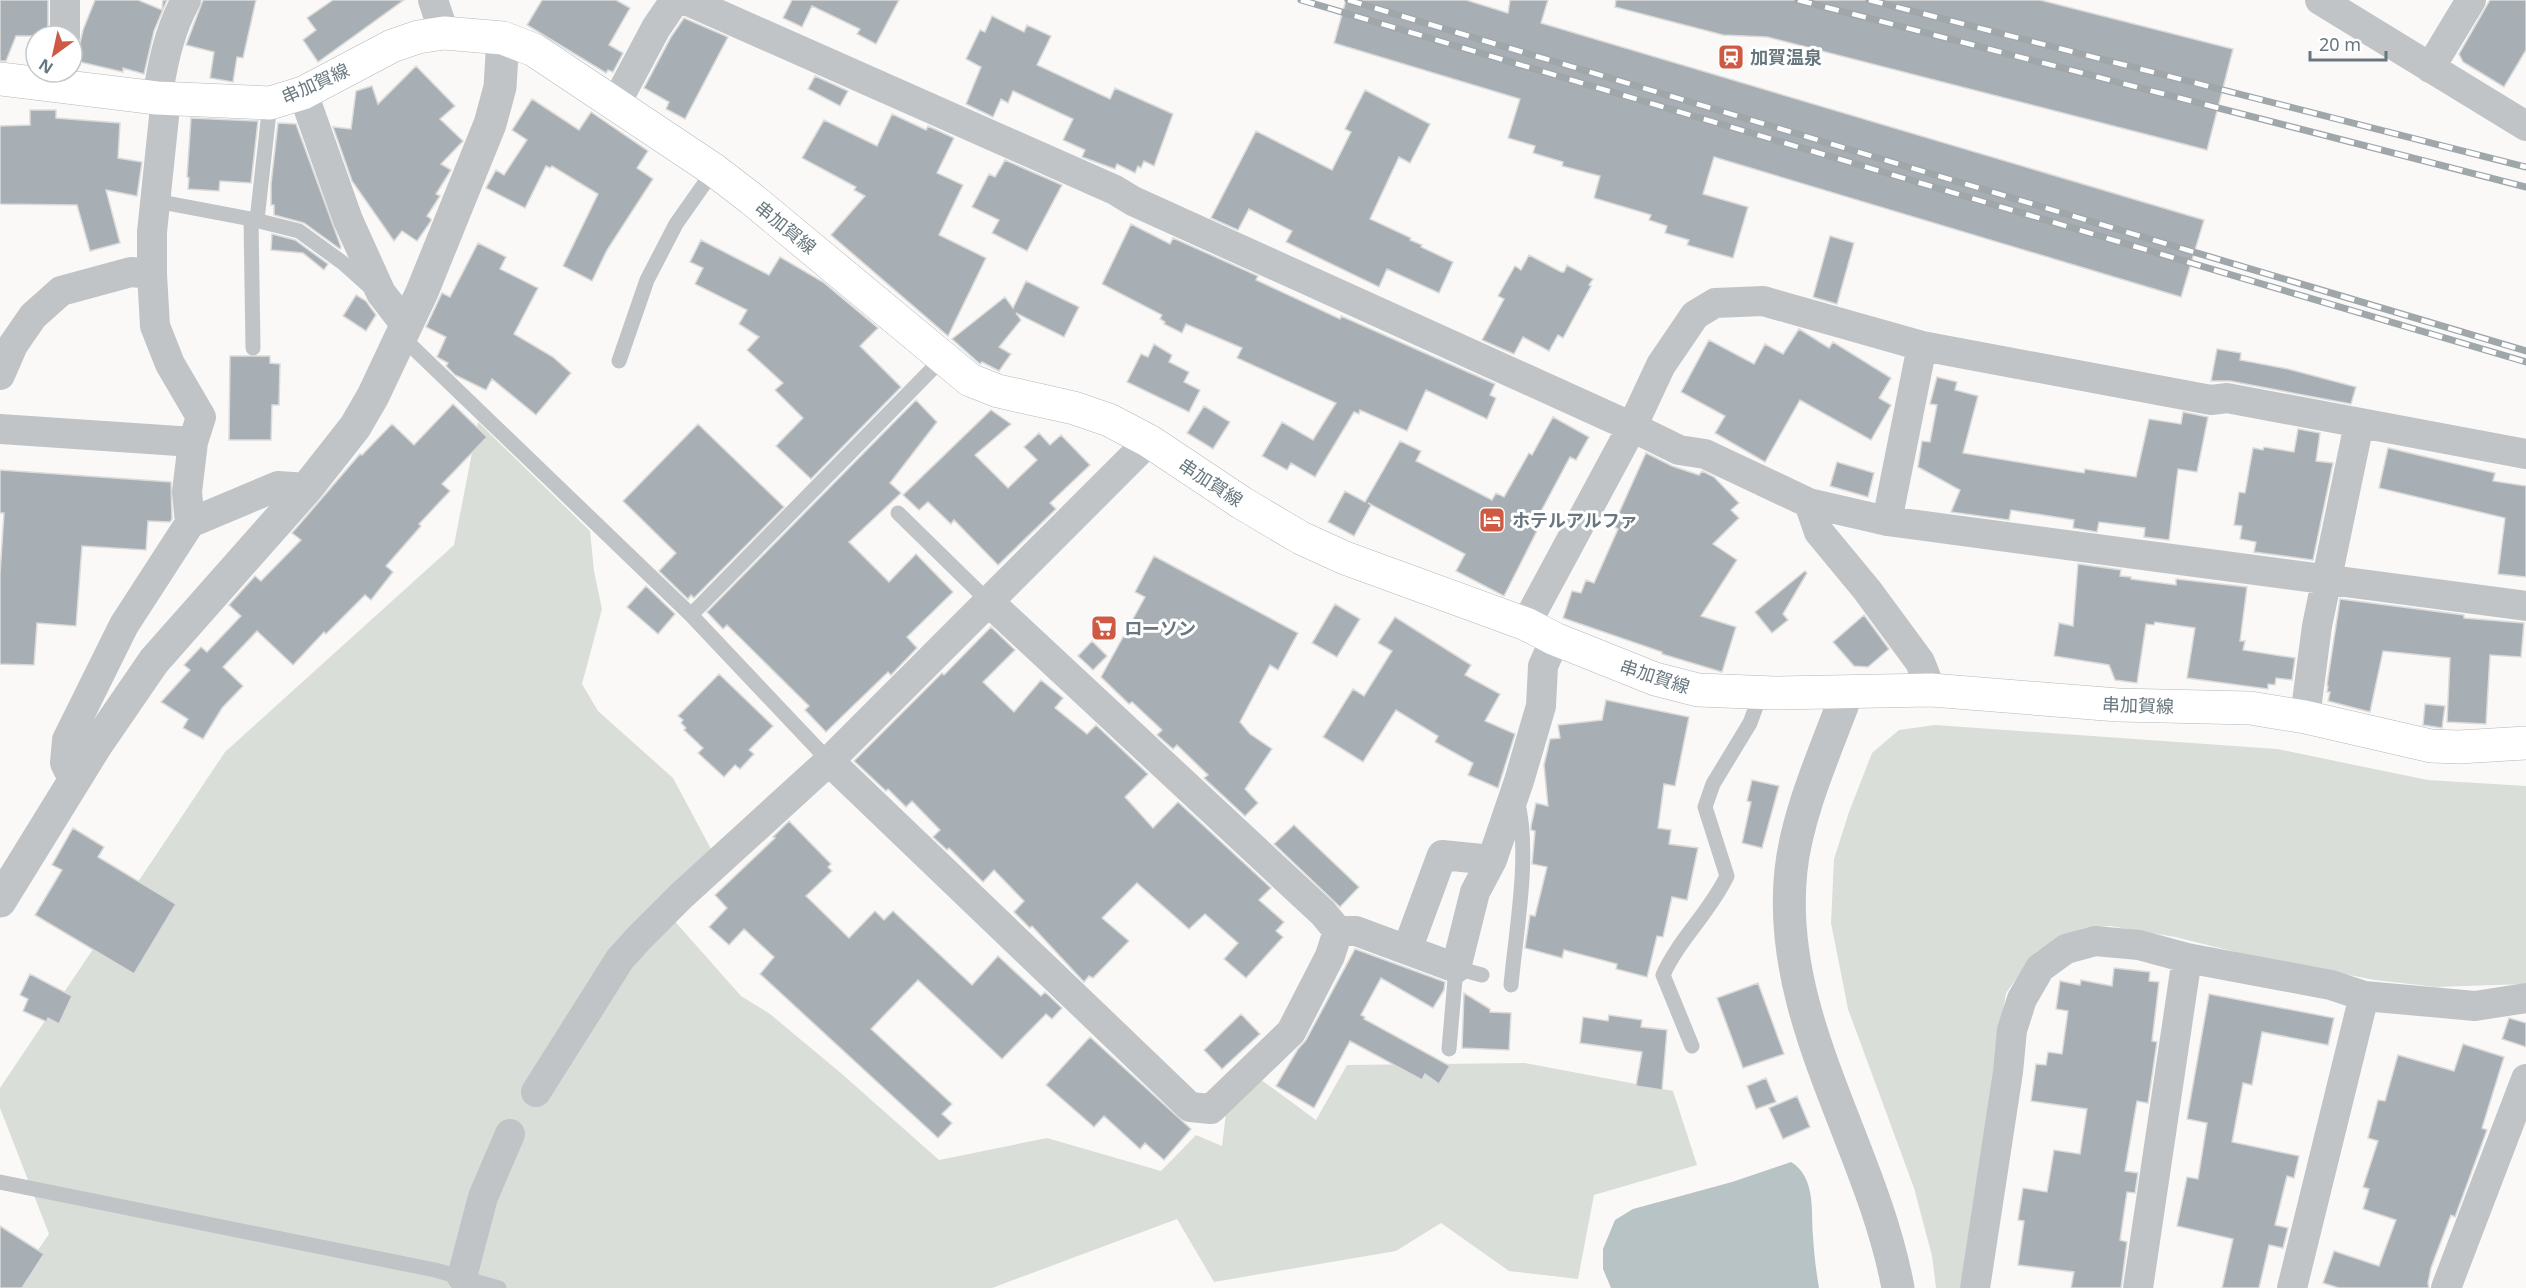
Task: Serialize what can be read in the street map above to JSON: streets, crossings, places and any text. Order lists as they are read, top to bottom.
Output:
{
  "streets": {
    "main road": ["串加賀線"]
  },
  "places": {
    "station": ["加賀温泉"],
    "hotel": ["ホテルアルファ"],
    "supermarket": ["ローソン"]
  },
  "scale_bar": "20 m",
  "north": "bottom left"
}
